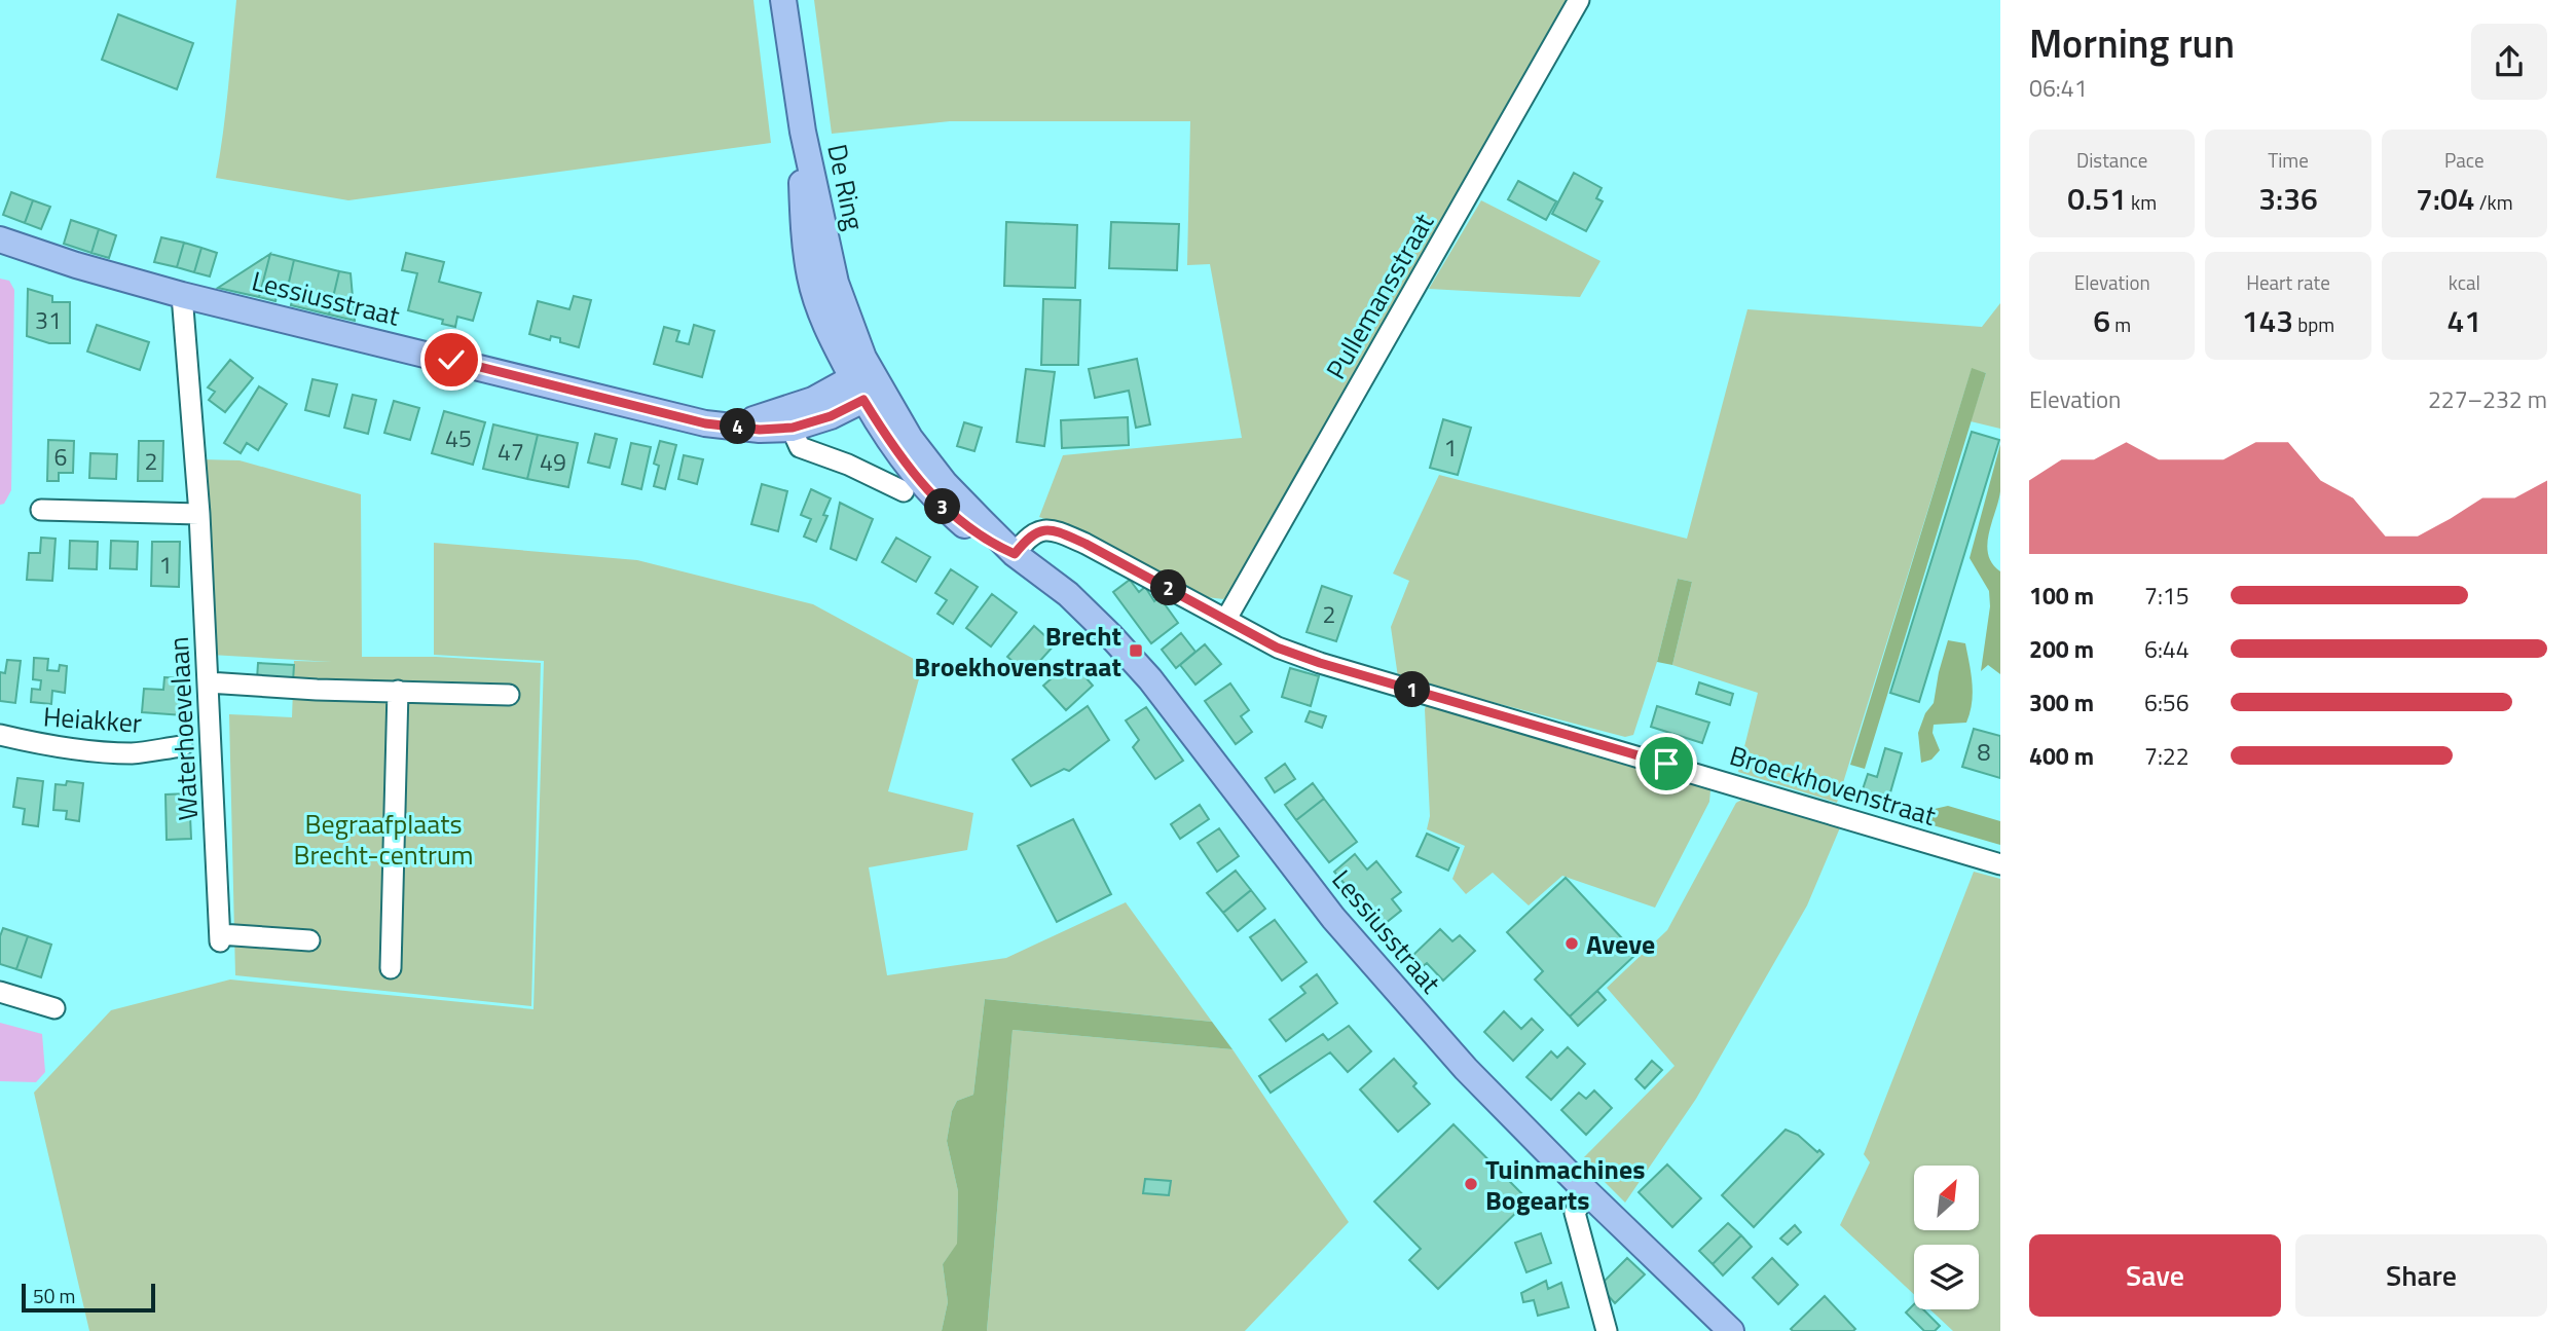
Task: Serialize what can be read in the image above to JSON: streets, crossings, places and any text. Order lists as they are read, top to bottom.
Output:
{
  "streets": {
    "main road": ["De Ring", "Lessiusstraat"],
    "street": [
      "Pullemansstraat",
      "Heiakker",
      "Waterhoevelaan",
      "Broeckhovenstraat"
    ]
  },
  "crossings": [
    ["De Ring", "Lessiusstraat"],
    ["Pullemansstraat", "Broeckhovenstraat"],
    ["Lessiusstraat", "Waterhoevelaan"],
    ["Lessiusstraat", "Broeckhovenstraat"]
  ],
  "parks": ["Begraafplaats Brecht-centrum"],
  "places": {
    "transit": ["Brecht Broekhovenstraat"],
    "other": ["Aveve", "Tuinmachines Bogearts"]
  },
  "house_numbers": [
    "31",
    "45",
    "1",
    "47",
    "6",
    "2",
    "49",
    "1",
    "2",
    "8"
  ],
  "scale_bar": "50 m",
  "north": "top right",
  "page": {
    "heading": ["Morning run", "06:41"],
    "stats": [
      ["Distance", "0.51 km"],
      ["Time", "3:36"],
      ["Pace", "7:04 /km"],
      ["Elevation", "6 m"],
      ["Heart rate", "143 bpm"],
      ["kcal", "41"]
    ],
    "chart": ["Elevation", "227–232 m"],
    "pins": [
      "4",
      "3",
      "2",
      "1"
    ],
    "list": [
      {
        "name": "100 m",
        "note": "7:15"
      },
      {
        "name": "200 m",
        "note": "6:44"
      },
      {
        "name": "300 m",
        "note": "6:56"
      },
      {
        "name": "400 m",
        "note": "7:22"
      }
    ],
    "buttons": ["Save", "Share"],
    "scale": "50 m"
  }
}
